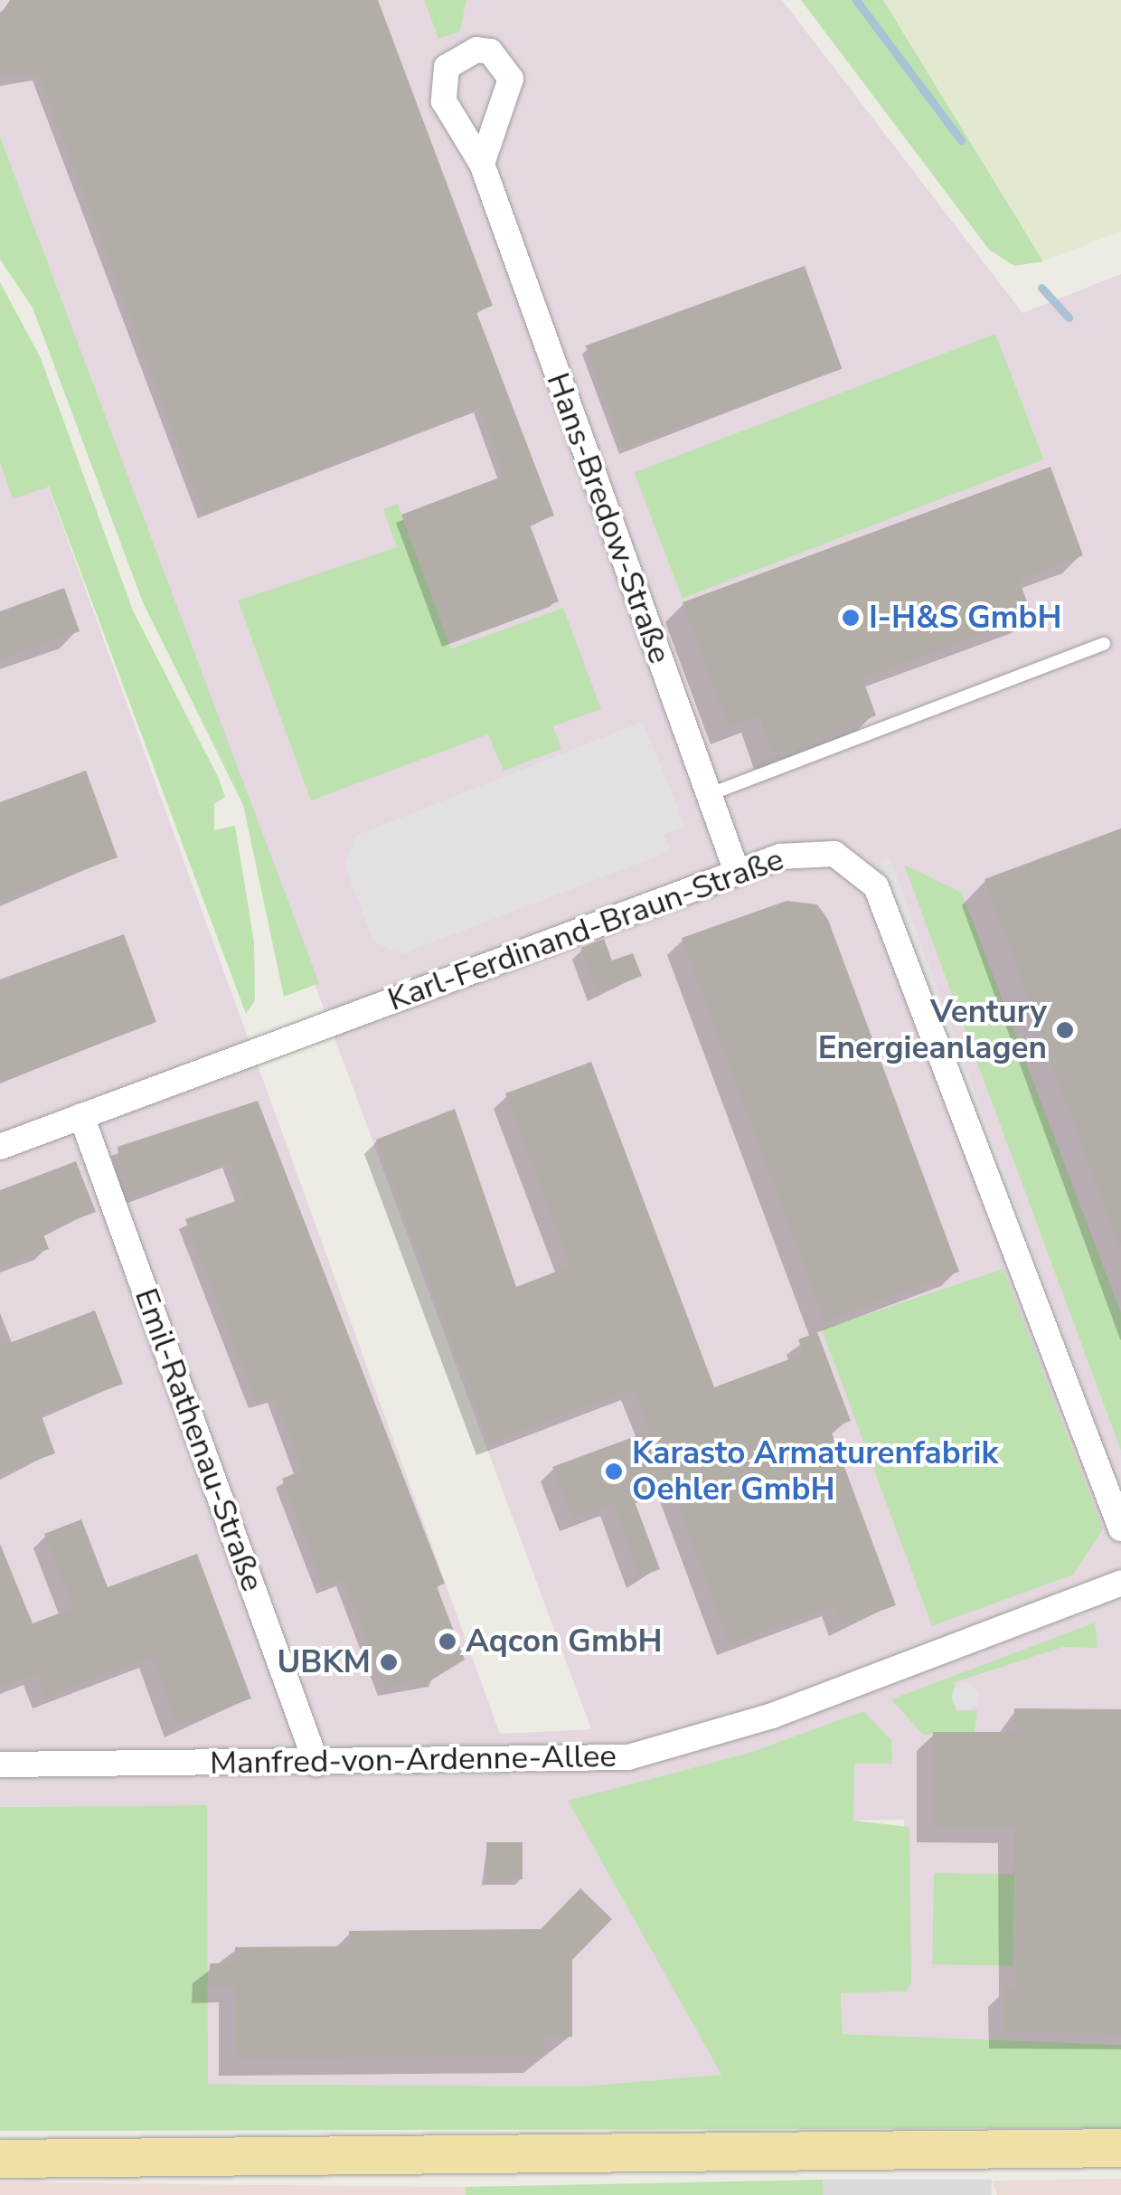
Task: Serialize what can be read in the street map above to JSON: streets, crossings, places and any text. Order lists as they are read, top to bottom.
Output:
{
  "streets": {
    "street": [
      "Hans-Bredow-Straße",
      "Karl-Ferdinand-Braun-Straße",
      "Emil-Rathenau-Straße",
      "Manfred-von-Ardenne-Allee"
    ]
  },
  "crossings": [
    ["Hans-Bredow-Straße", "Karl-Ferdinand-Braun-Straße"],
    ["Karl-Ferdinand-Braun-Straße", "Emil-Rathenau-Straße"],
    ["Emil-Rathenau-Straße", "Manfred-von-Ardenne-Allee"]
  ],
  "places": [
    "I-H&S GmbH",
    "Ventury Energieanlagen",
    "Karasto Armaturenfabrik Oehler GmbH",
    "Aqcon GmbH",
    "UBKM"
  ]
}
